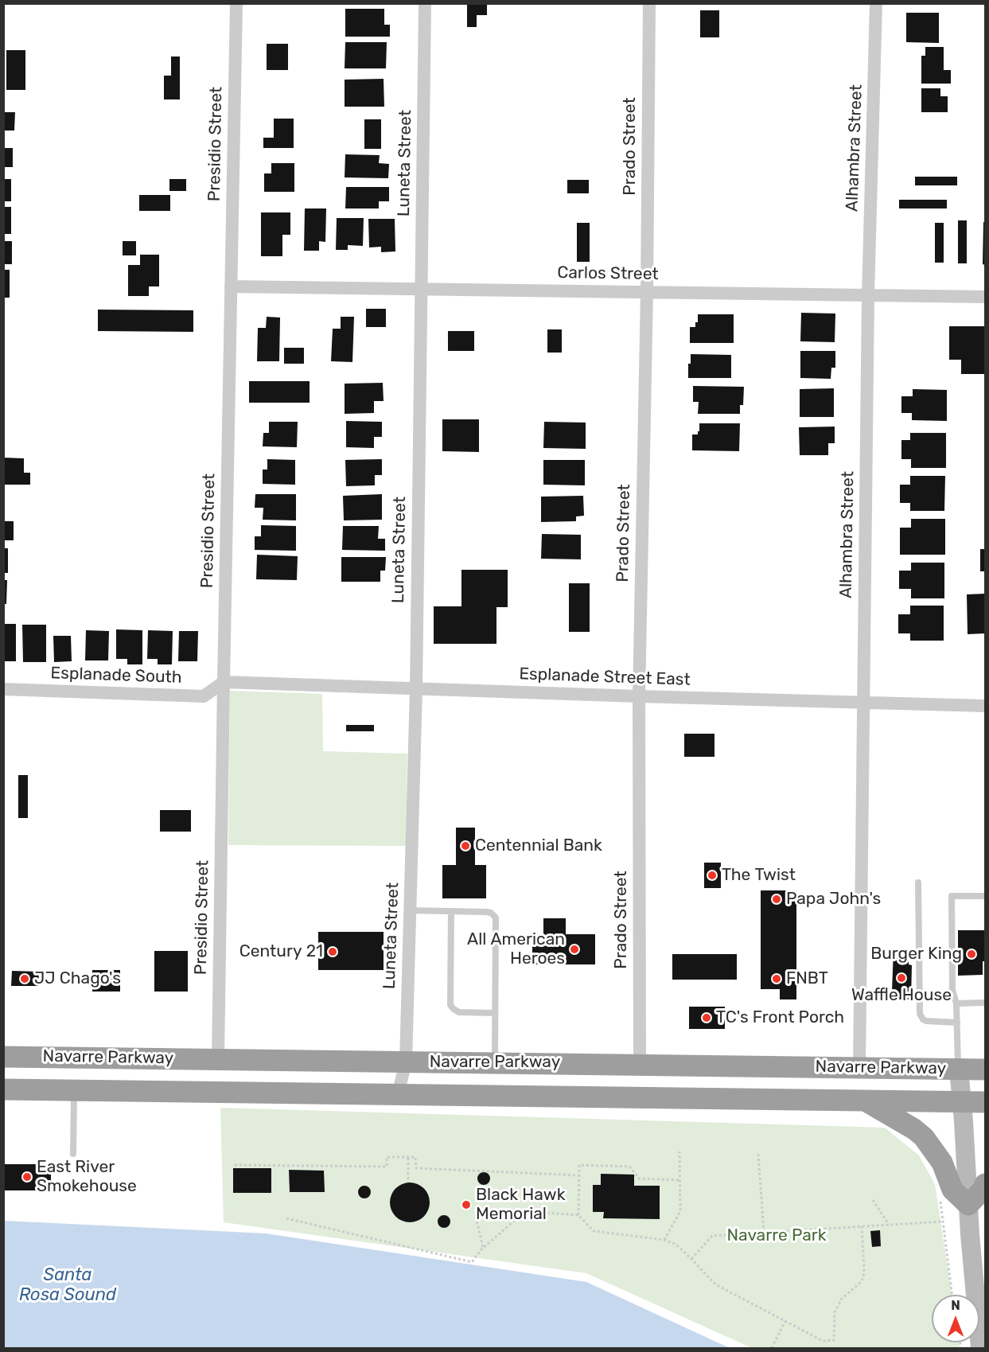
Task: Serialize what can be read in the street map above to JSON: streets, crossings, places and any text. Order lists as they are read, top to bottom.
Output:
{
  "streets": {
    "highway": ["Navarre Parkway"],
    "street": [
      "Presidio Street",
      "Prado Street",
      "Alhambra Street",
      "Luneta Street",
      "Carlos Street",
      "Esplanade South",
      "Esplanade Street East"
    ]
  },
  "crossings": [
    ["Presidio Street", "Carlos Street"],
    ["Presidio Street", "Esplanade South"],
    ["Presidio Street", "Esplanade Street East"],
    ["Presidio Street", "Navarre Parkway"],
    ["Prado Street", "Carlos Street"],
    ["Prado Street", "Esplanade Street East"],
    ["Prado Street", "Navarre Parkway"],
    ["Alhambra Street", "Carlos Street"],
    ["Alhambra Street", "Esplanade Street East"],
    ["Alhambra Street", "Navarre Parkway"],
    ["Luneta Street", "Carlos Street"],
    ["Luneta Street", "Esplanade Street East"],
    ["Luneta Street", "Navarre Parkway"],
    ["Esplanade South", "Esplanade Street East"]
  ],
  "water": ["Santa Rosa Sound"],
  "parks": ["Navarre Park"],
  "places": [
    "Centennial Bank",
    "The Twist",
    "Papa John's",
    "All American Heroes",
    "Century 21",
    "Burger King",
    "Waffle House",
    "JJ Chago's",
    "FNBT",
    "TC's Front Porch",
    "East River Smokehouse",
    "Black Hawk Memorial"
  ],
  "north": "top"
}
